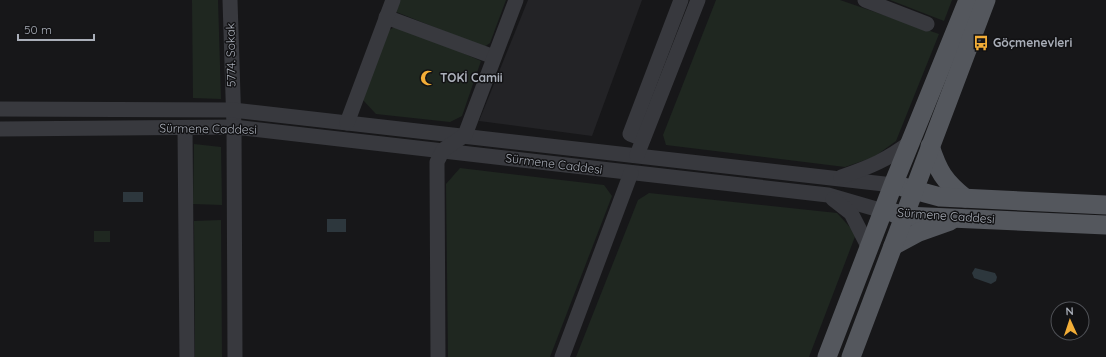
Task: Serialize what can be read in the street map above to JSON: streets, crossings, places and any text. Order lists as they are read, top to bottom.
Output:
{
  "streets": {
    "main road": ["Sürmene Caddesi"],
    "street": ["5774. Sokak"]
  },
  "crossings": [
    ["5774. Sokak", "Sürmene Caddesi"]
  ],
  "places": {
    "bus stop": ["Göçmenevleri"],
    "mosque": ["TOKİ Camii"]
  },
  "scale_bar": "50 m",
  "north": "top"
}
